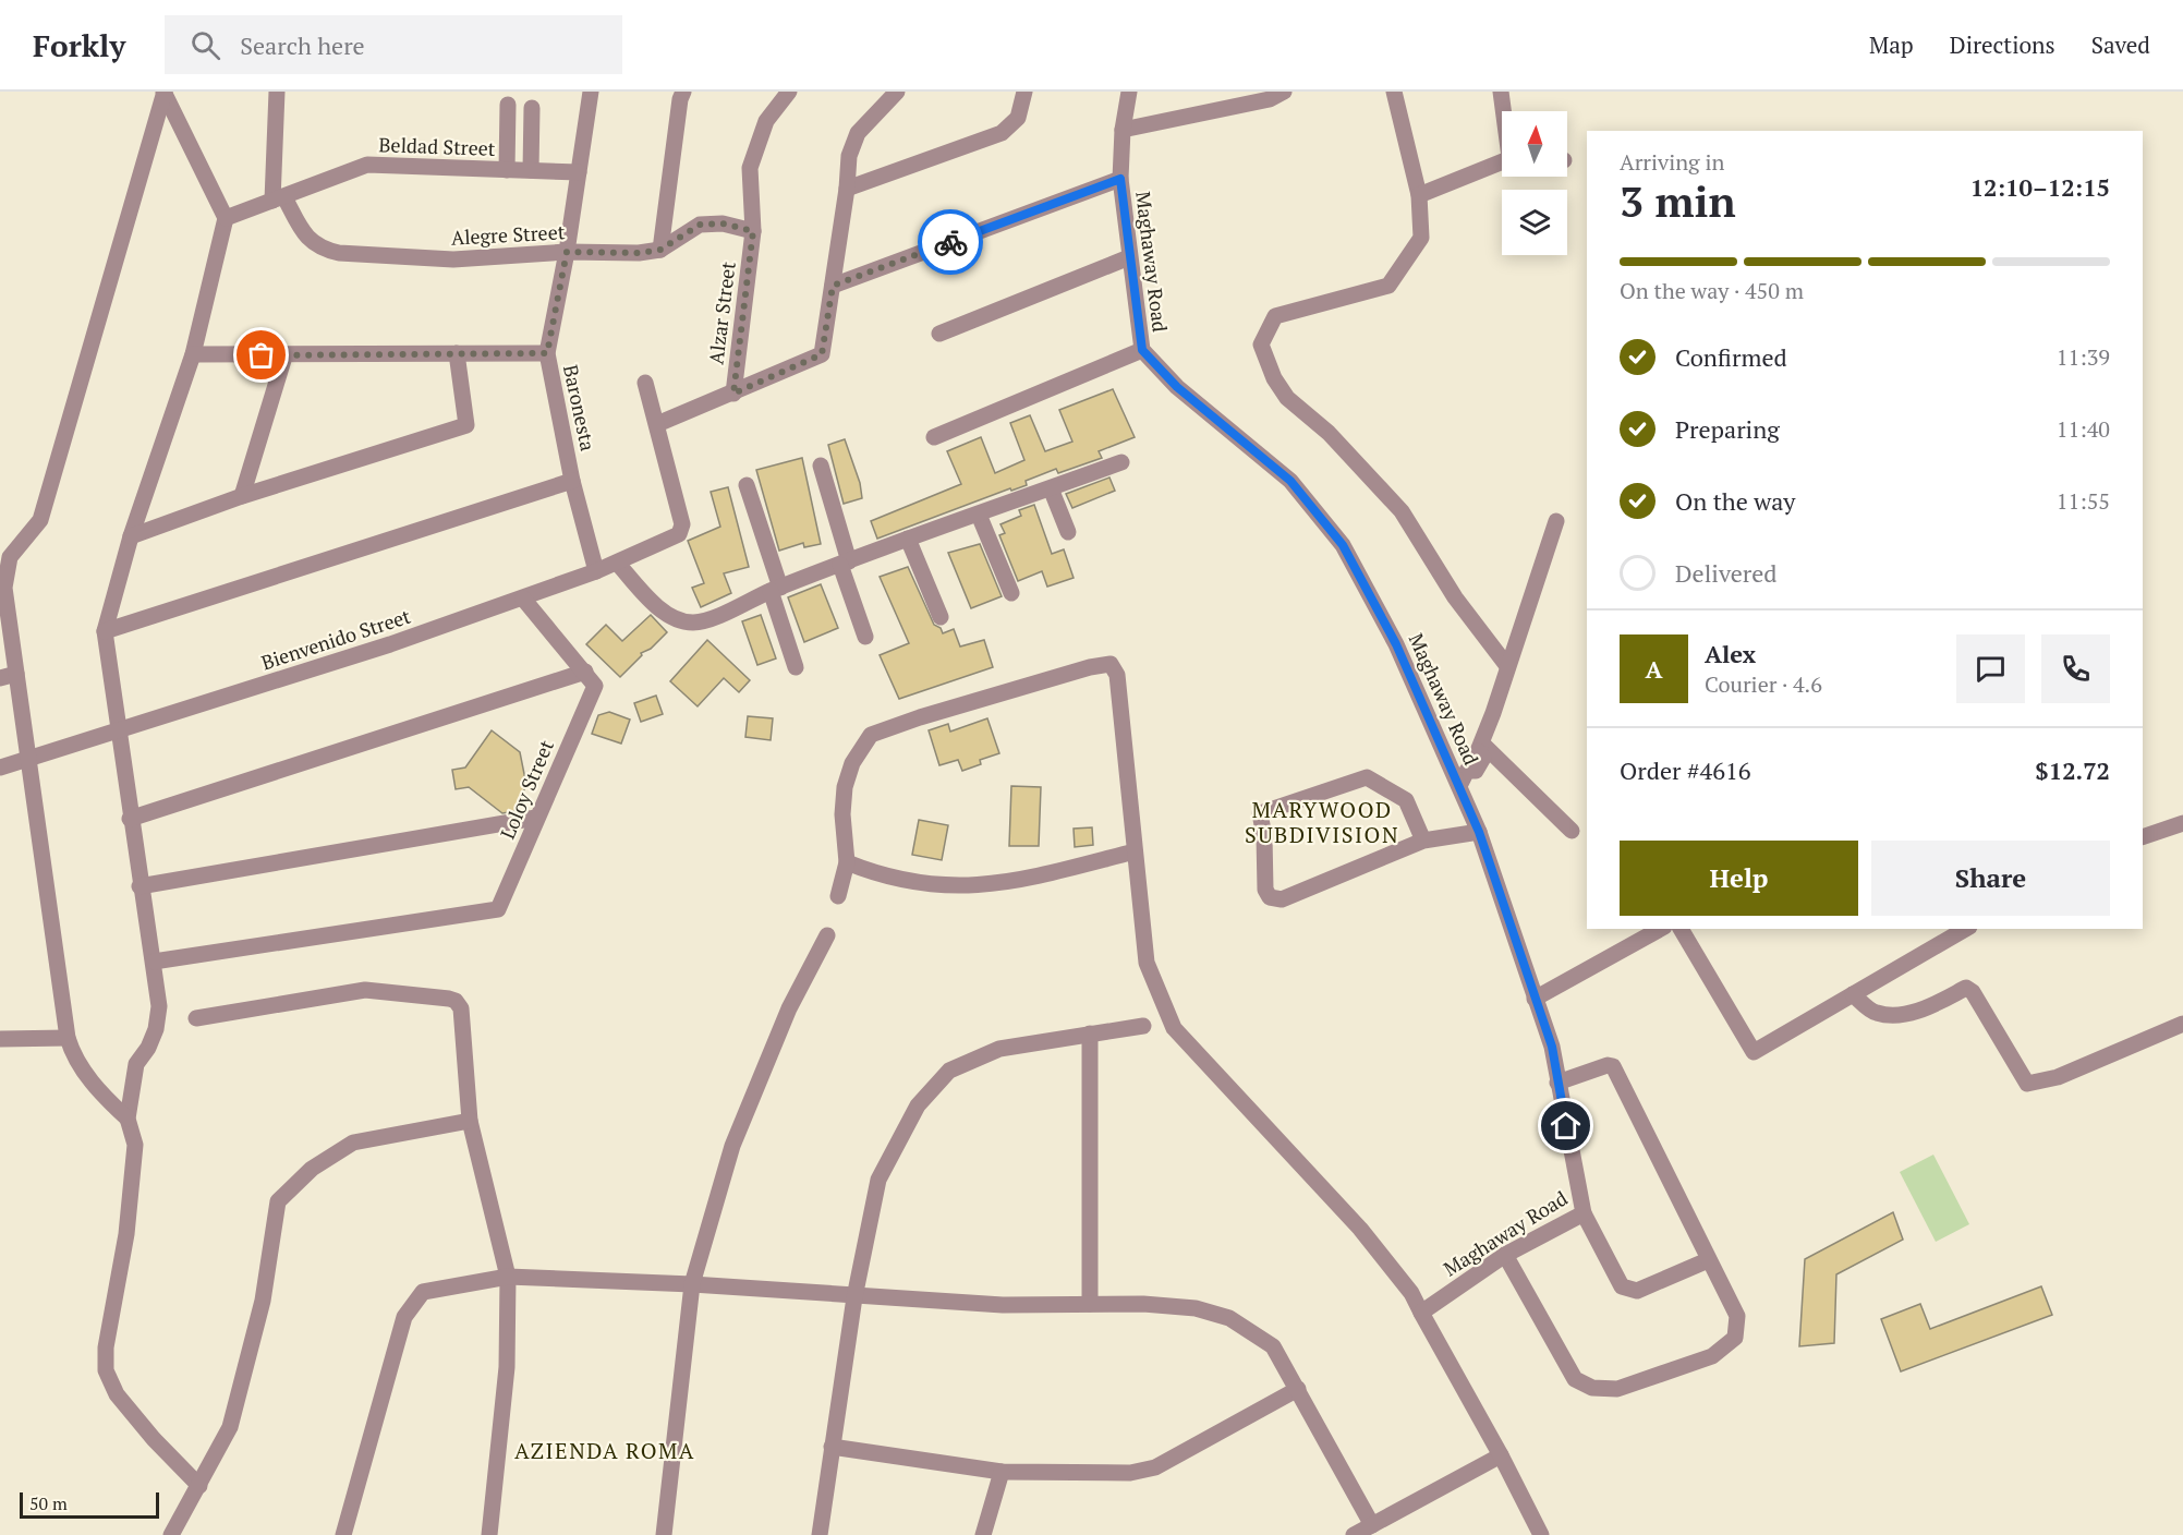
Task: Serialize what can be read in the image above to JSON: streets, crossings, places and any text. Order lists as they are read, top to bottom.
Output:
{
  "streets": {
    "street": [
      "Beldad Street",
      "Alegre Street",
      "Maghaway Road",
      "Alzar Street",
      "Baronesta",
      "Bienvenido Street",
      "Loloy Street"
    ]
  },
  "crossings": [
    ["Beldad Street", "Alegre Street"],
    ["Beldad Street", "Baronesta"],
    ["Alegre Street", "Alzar Street"],
    ["Alegre Street", "Baronesta"],
    ["Baronesta", "Bienvenido Street"]
  ],
  "districts": ["MARYWOOD SUBDIVISION", "AZIENDA ROMA"],
  "scale_bar": "50 m",
  "north": "top",
  "page": {
    "header": "Forkly",
    "search": "Search here",
    "nav": ["Map", "Directions", "Saved"],
    "heading": ["3 min", "Arriving in", "12:10–12:15"],
    "panel": [
      "Alex",
      "Courier · 4.6",
      "Order #4616",
      "$12.72"
    ],
    "bar": "On the way · 450 m",
    "list": [
      ["Confirmed", "11:39"],
      ["Preparing", "11:40"],
      ["On the way", "11:55"],
      "Delivered"
    ],
    "round": "A",
    "buttons": ["Help", "Share"],
    "scale": "50 m"
  }
}
